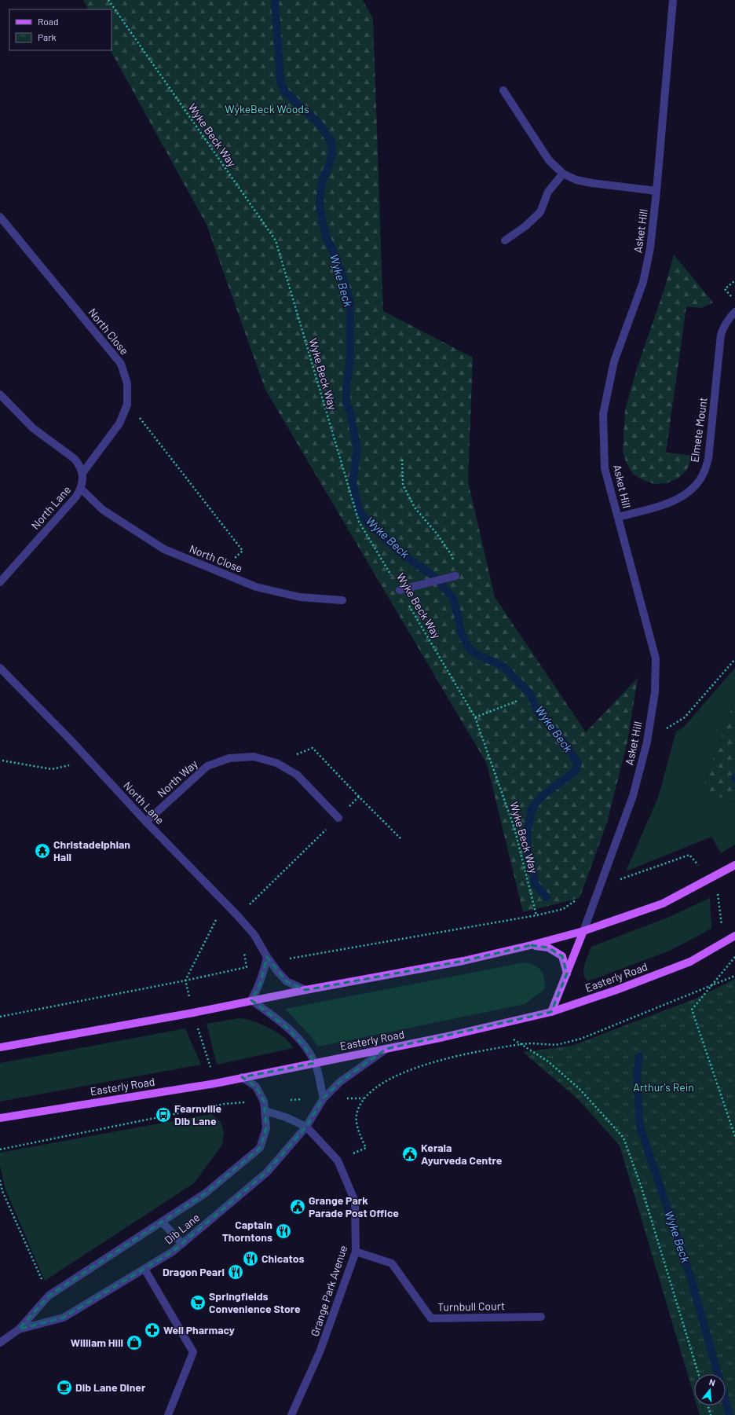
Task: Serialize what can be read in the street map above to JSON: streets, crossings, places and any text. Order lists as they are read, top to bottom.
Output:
{
  "streets": {
    "main road": ["Easterly Road"],
    "street": [
      "Asket Hill",
      "North Close",
      "Elmete Mount",
      "North Lane",
      "North Way",
      "Dib Lane",
      "Grange Park Avenue",
      "Turnbull Court"
    ],
    "path": ["Wyke Beck Way"]
  },
  "crossings": [
    ["Asket Hill", "Elmete Mount"],
    ["North Close", "North Lane"],
    ["North Lane", "North Way"],
    ["Easterly Road", "Dib Lane"],
    ["Dib Lane", "Grange Park Avenue"],
    ["Grange Park Avenue", "Turnbull Court"]
  ],
  "water": ["Wyke Beck"],
  "parks": ["WykeBeck Woods", "Arthur's Rein"],
  "places": {
    "temple": ["Christadelphian Hall"],
    "bus stop": ["Fearnville Dib Lane"],
    "public building": ["Kerala Ayurveda Centre", "Grange Park Parade Post Office"],
    "restaurant": ["Captain Thorntons", "Chicatos", "Dragon Pearl"],
    "supermarket": ["Springfields Convenience Store"],
    "pharmacy": ["Well Pharmacy"],
    "shop": ["William Hill"],
    "cafe": ["Dib Lane Diner"]
  },
  "legend": ["Road", "Park"],
  "north": "top"
}
